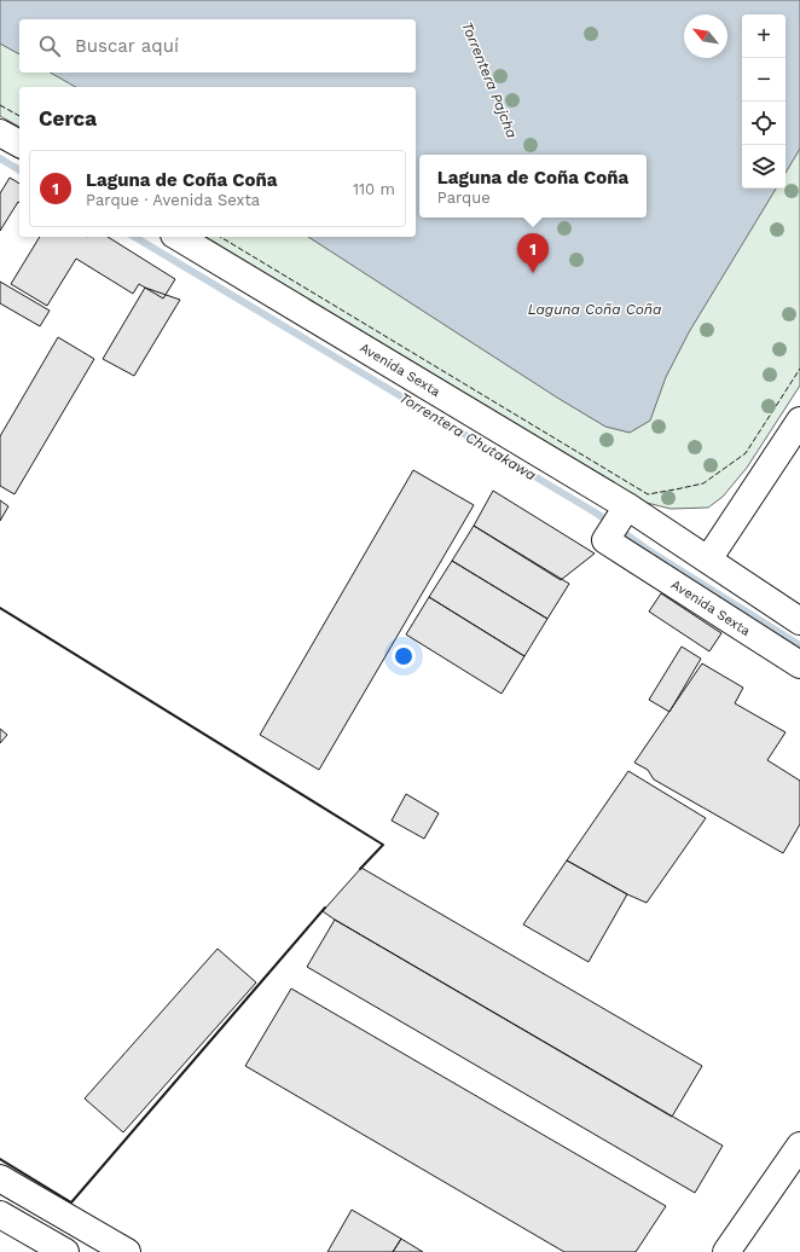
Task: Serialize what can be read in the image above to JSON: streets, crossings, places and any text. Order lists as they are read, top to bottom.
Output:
{
  "streets": {
    "street": ["Avenida Sexta"]
  },
  "water": ["Torrentera Pajcha", "Laguna Coña Coña", "Torrentera Chutakawa"],
  "north": "top left",
  "page": {
    "map_buttons": ["+", "−"],
    "search": "Buscar aquí",
    "heading": "Cerca",
    "list": [
      {
        "mark": "1",
        "name": "Laguna de Coña Coña",
        "note": "Parque · Avenida Sexta",
        "value": "110 m"
      }
    ],
    "popup": ["Laguna de Coña Coña", "Parque"],
    "pins": "1"
  }
}
